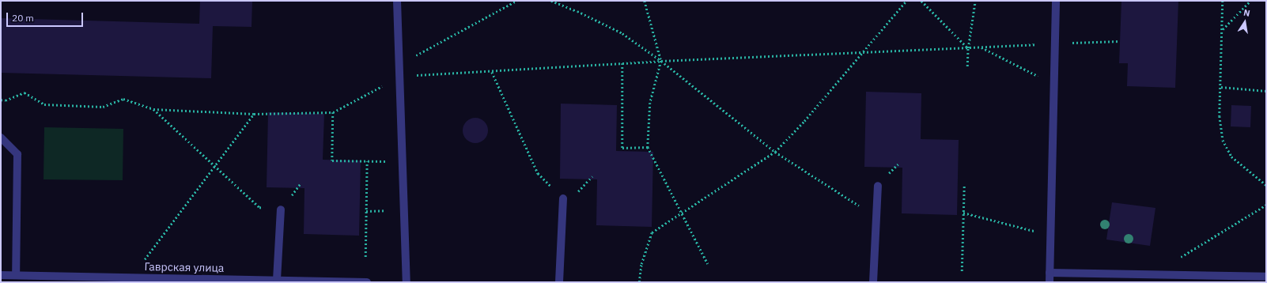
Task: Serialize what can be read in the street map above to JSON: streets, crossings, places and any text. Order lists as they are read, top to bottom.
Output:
{
  "streets": {
    "street": ["Гаврская улица"]
  },
  "scale_bar": "20 m",
  "north": "top"
}
